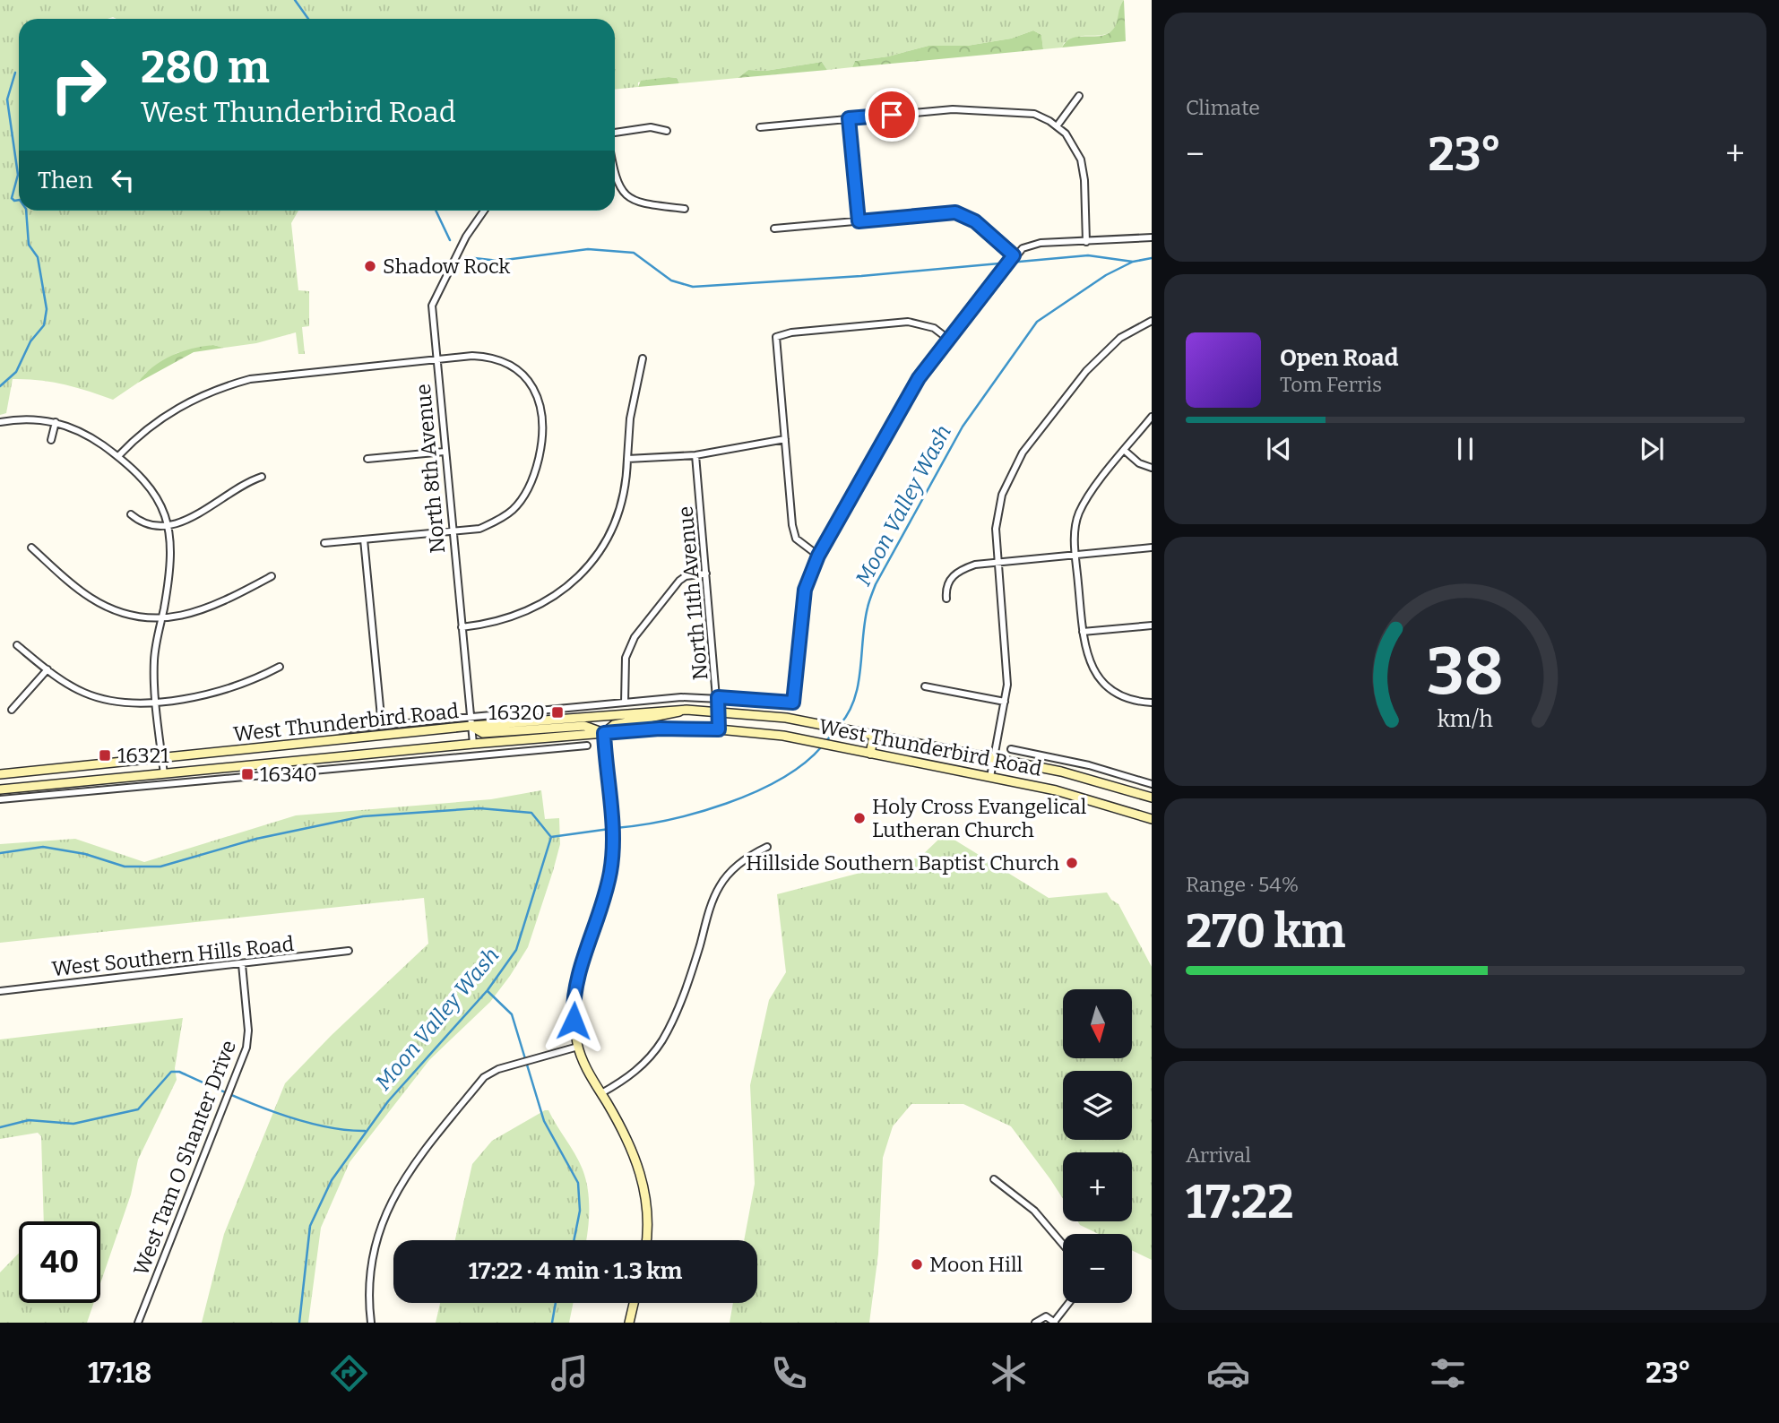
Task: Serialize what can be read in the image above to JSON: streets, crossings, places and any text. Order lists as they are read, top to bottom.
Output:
{
  "streets": {
    "main road": ["West Thunderbird Road"],
    "street": [
      "North 8th Avenue",
      "North 11th Avenue",
      "West Southern Hills Road",
      "West Tam O Shanter Drive"
    ]
  },
  "crossings": [
    ["North 8th Avenue", "West Thunderbird Road"],
    ["North 11th Avenue", "West Thunderbird Road"],
    ["West Southern Hills Road", "West Tam O Shanter Drive"]
  ],
  "water": ["Moon Valley Wash"],
  "places": {
    "other": [
      "Shadow Rock",
      "Holy Cross Evangelical Lutheran Church",
      "Hillside Southern Baptist Church",
      "Moon Hill"
    ],
    "transit": ["16320", "16321", "16340"]
  },
  "north": "bottom",
  "page": {
    "tile": [
      "Climate",
      ["Range · 54%", "270 km"],
      ["Arrival", "17:22"]
    ],
    "turn": ["280 m", "West Thunderbird Road"],
    "heat": ["−", "23°", "+"],
    "then": "Then",
    "song": ["Open Road", "Tom Ferris"],
    "map_buttons": ["+", "−"],
    "limit": "40",
    "trip": "17:22 · 4 min · 1.3 km",
    "tabs": ["17:18", "23°"],
    "gauge": ["38", "km/h"]
  }
}
